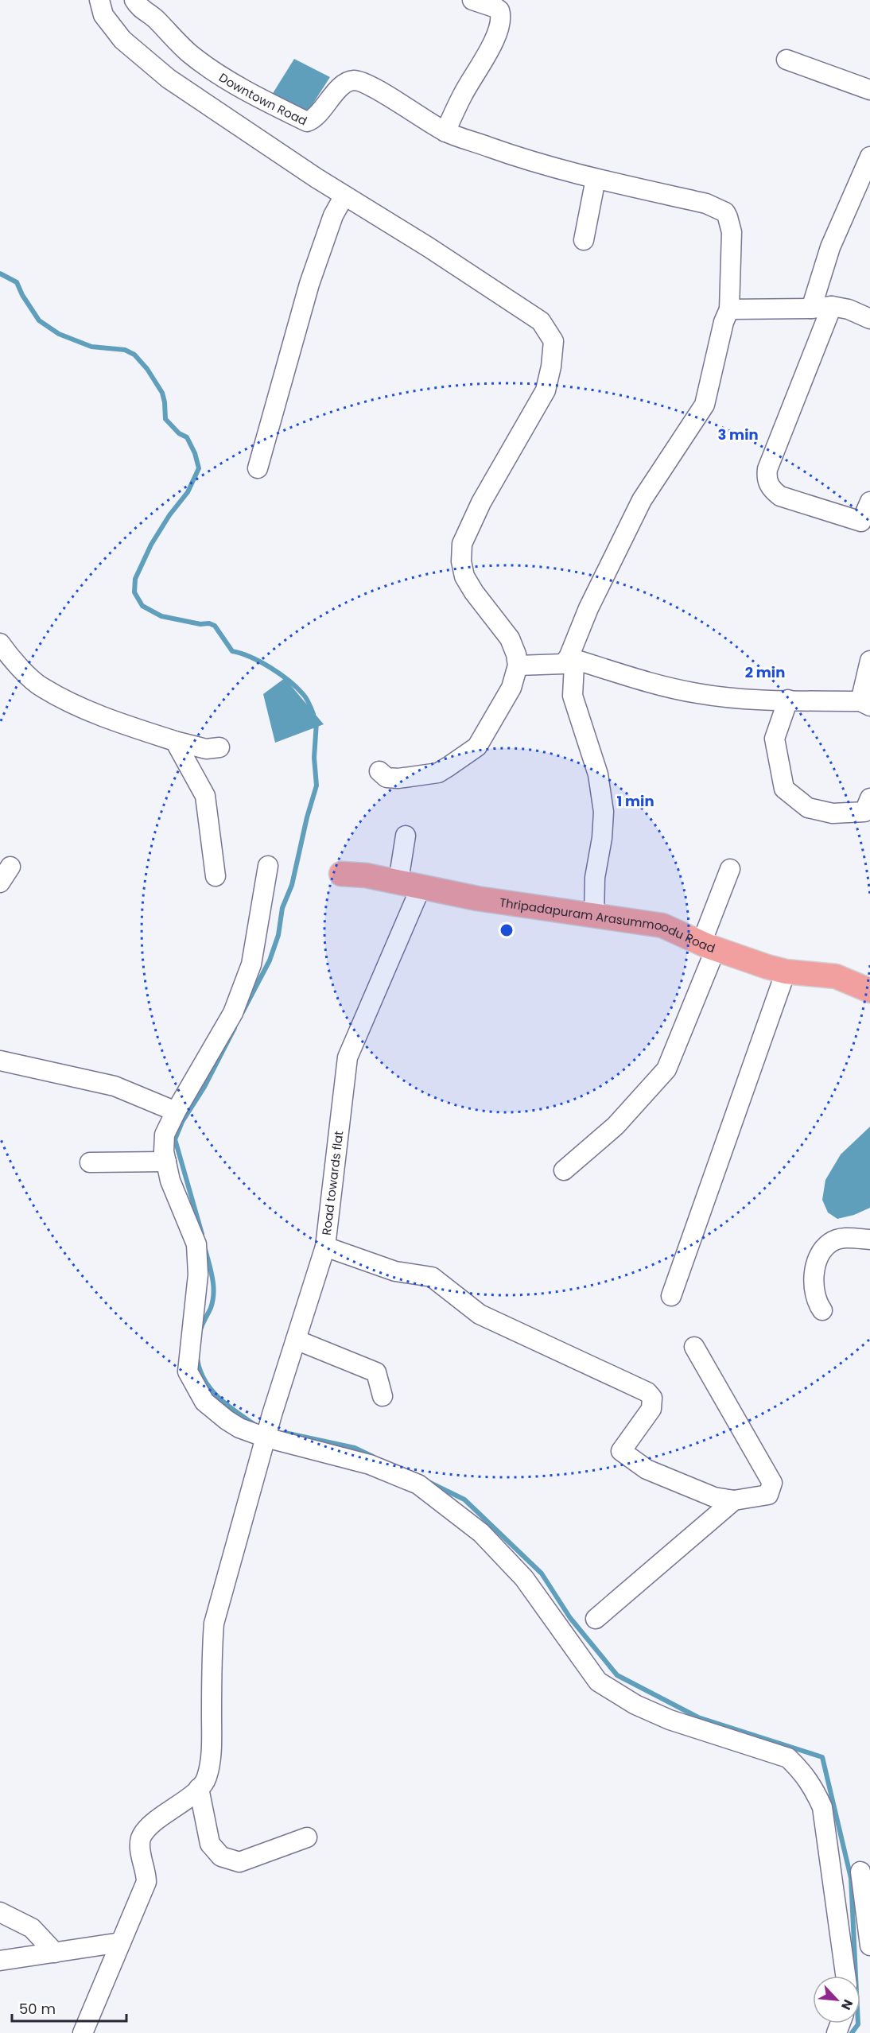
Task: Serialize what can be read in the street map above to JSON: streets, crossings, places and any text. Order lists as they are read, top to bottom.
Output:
{
  "streets": {
    "main road": ["Thripadapuram Arasummoodu Road"],
    "street": ["Downtown Road", "Road towards flat"]
  },
  "crossings": [
    ["Thripadapuram Arasummoodu Road", "Road towards flat"]
  ],
  "scale_bar": "50 m",
  "north": "bottom right",
  "rings": ["3 min", "2 min", "1 min"]
}
